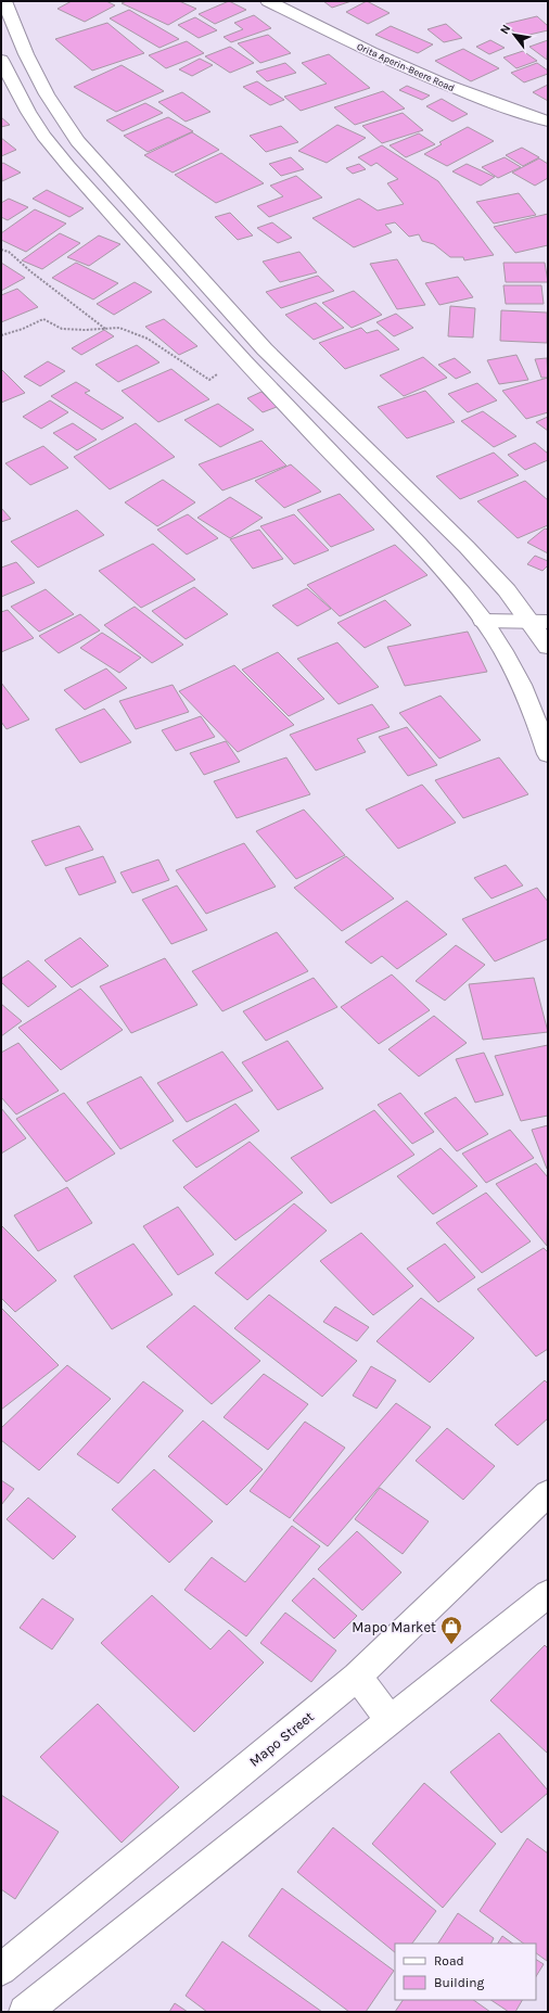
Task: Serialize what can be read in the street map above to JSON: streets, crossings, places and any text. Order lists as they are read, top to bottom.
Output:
{
  "streets": {
    "main road": ["Orita Aperin-Beere Road", "Mapo Street"]
  },
  "places": {
    "shop": ["Mapo Market"]
  },
  "legend": ["Road", "Building"],
  "north": "top left"
}
